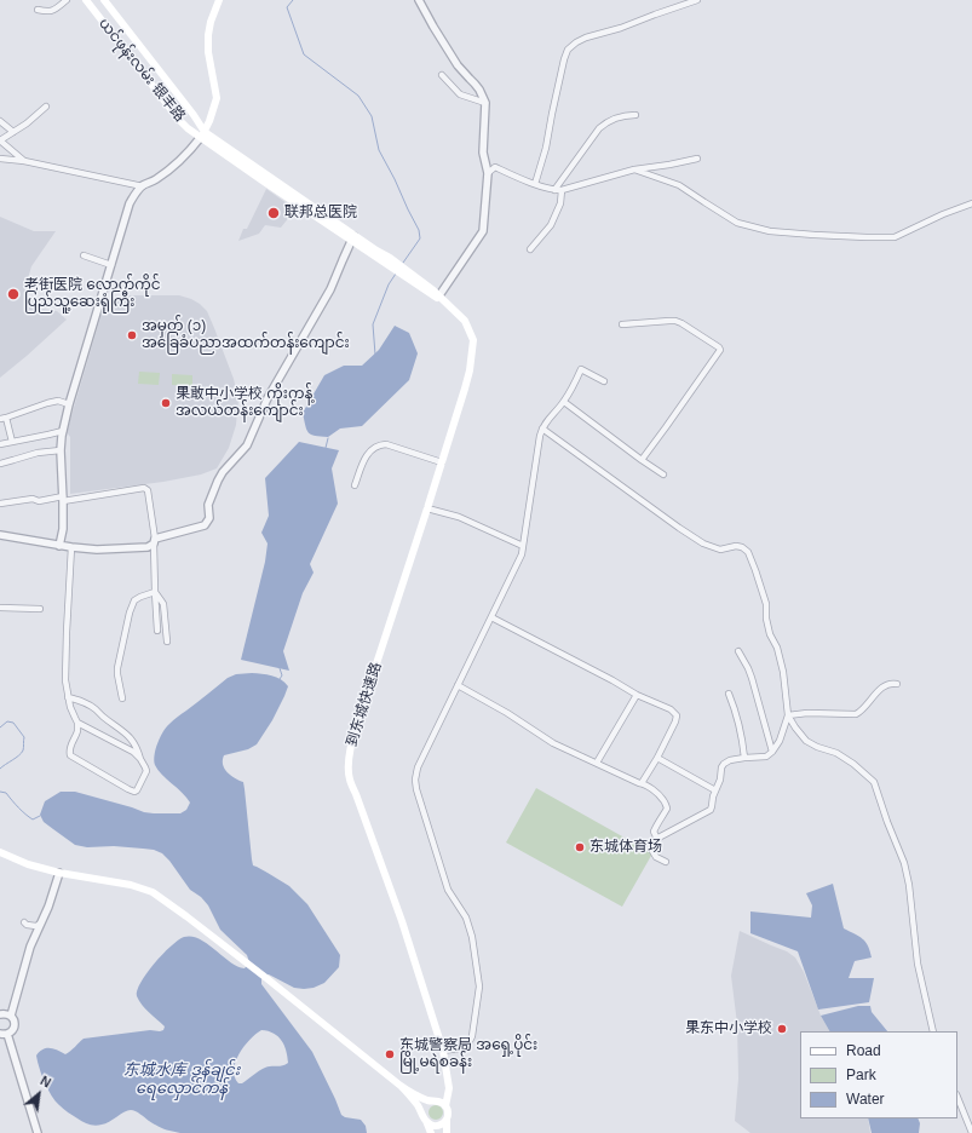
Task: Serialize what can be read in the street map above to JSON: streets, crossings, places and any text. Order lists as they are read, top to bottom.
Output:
{
  "streets": {
    "main road": ["ယင်ဖုန်းလမ်း 银丰路", "到东城快速路"]
  },
  "water": ["东城水库 ဒွန်ချင်း ရေလှောင်ကန်"],
  "places": [
    "联邦总医院",
    "老街医院 လောက်ကိုင် ပြည်သူ့ဆေးရုံကြီး",
    "အမှတ် (၁) အခြေခံပညာအထက်တန်းကျောင်း",
    "果敢中小学校 ကိုးကန့် အလယ်တန်းကျောင်း",
    "东城体育场",
    "果东中小学校",
    "东城警察局 အရှေ့ပိုင်း မြို့မရဲစခန်း"
  ],
  "legend": ["Road", "Park", "Water"],
  "north": "top right"
}
